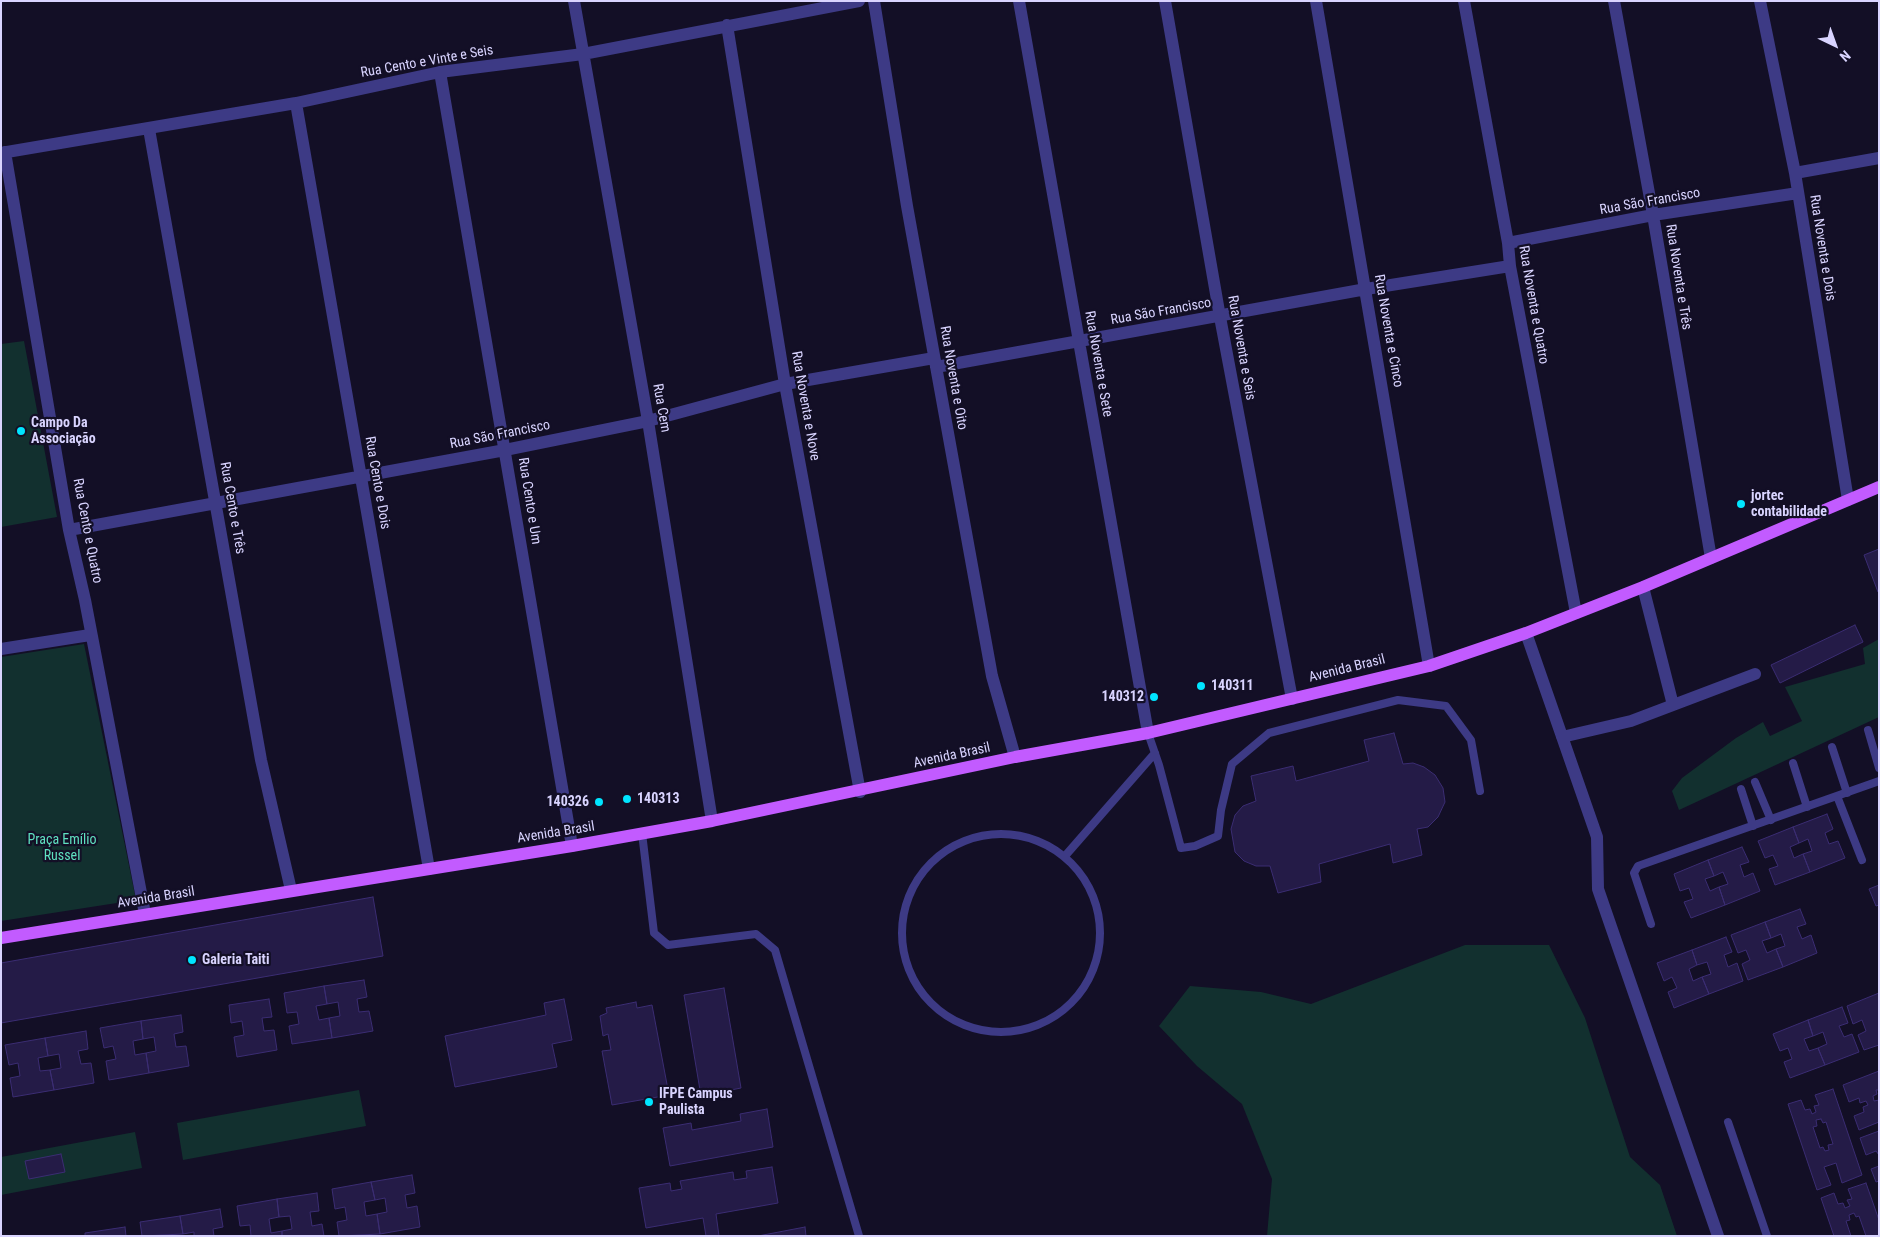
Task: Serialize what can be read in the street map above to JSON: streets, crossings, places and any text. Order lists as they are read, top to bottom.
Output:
{
  "streets": {
    "main road": ["Avenida Brasil"],
    "street": [
      "Rua Cento e Vinte e Seis",
      "Rua São Francisco",
      "Rua Noventa e Dois",
      "Rua Noventa e Três",
      "Rua Noventa e Quatro",
      "Rua Noventa e Cinco",
      "Rua Noventa e Seis",
      "Rua Noventa e Sete",
      "Rua Noventa e Oito",
      "Rua Noventa e Nove",
      "Rua Cem",
      "Rua Cento e Dois",
      "Rua Cento e Um",
      "Rua Cento e Três",
      "Rua Cento e Quatro"
    ]
  },
  "crossings": [
    ["Rua Cento e Vinte e Seis", "Rua Noventa e Nove"],
    ["Rua Cento e Vinte e Seis", "Rua Cem"],
    ["Rua Cento e Vinte e Seis", "Rua Cento e Dois"],
    ["Rua Cento e Vinte e Seis", "Rua Cento e Um"],
    ["Rua Cento e Vinte e Seis", "Rua Cento e Três"],
    ["Rua Cento e Vinte e Seis", "Rua Cento e Quatro"],
    ["Rua São Francisco", "Rua Noventa e Dois"],
    ["Rua São Francisco", "Rua Noventa e Três"],
    ["Rua São Francisco", "Rua Noventa e Quatro"],
    ["Rua São Francisco", "Rua Noventa e Cinco"],
    ["Rua São Francisco", "Rua Noventa e Seis"],
    ["Rua São Francisco", "Rua Noventa e Sete"],
    ["Rua São Francisco", "Rua Noventa e Oito"],
    ["Rua São Francisco", "Rua Noventa e Nove"],
    ["Rua São Francisco", "Rua Cem"],
    ["Rua São Francisco", "Rua Cento e Dois"],
    ["Rua São Francisco", "Rua Cento e Um"],
    ["Rua São Francisco", "Rua Cento e Três"],
    ["Rua São Francisco", "Rua Cento e Quatro"],
    ["Rua Noventa e Dois", "Avenida Brasil"],
    ["Rua Noventa e Três", "Avenida Brasil"],
    ["Rua Noventa e Quatro", "Avenida Brasil"],
    ["Rua Noventa e Cinco", "Avenida Brasil"],
    ["Rua Noventa e Seis", "Avenida Brasil"],
    ["Rua Noventa e Sete", "Avenida Brasil"],
    ["Rua Noventa e Oito", "Avenida Brasil"],
    ["Rua Noventa e Nove", "Avenida Brasil"],
    ["Rua Cem", "Avenida Brasil"],
    ["Rua Cento e Dois", "Avenida Brasil"],
    ["Rua Cento e Um", "Avenida Brasil"],
    ["Rua Cento e Três", "Avenida Brasil"],
    ["Rua Cento e Quatro", "Avenida Brasil"]
  ],
  "parks": ["Praça Emílio Russel"],
  "places": [
    "Campo Da Associação",
    "jortec contabilidade",
    "140311",
    "140312",
    "140313",
    "140326",
    "Galeria Taiti",
    "IFPE Campus Paulista"
  ],
  "north": "bottom right"
}
